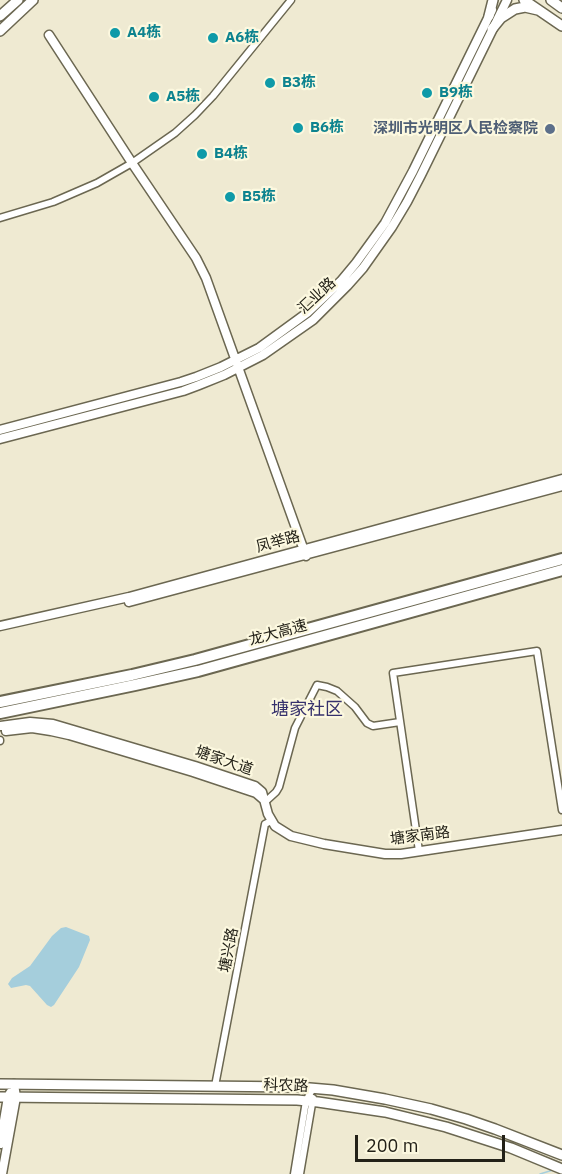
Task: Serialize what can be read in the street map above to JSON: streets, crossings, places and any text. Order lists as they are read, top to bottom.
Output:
{
  "streets": {
    "highway": ["龙大高速"],
    "main road": ["科农路"],
    "street": [
      "汇业路",
      "凤举路",
      "塘家大道",
      "塘家南路",
      "塘兴路"
    ]
  },
  "crossings": [
    ["塘家南路", "塘兴路"],
    ["塘兴路", "科农路"]
  ],
  "districts": ["塘家社区"],
  "places": [
    "A4栋",
    "A6栋",
    "B3栋",
    "B9栋",
    "A5栋",
    "B6栋",
    "深圳市光明区人民检察院",
    "B4栋",
    "B5栋"
  ],
  "scale_bar": "200 m"
}
